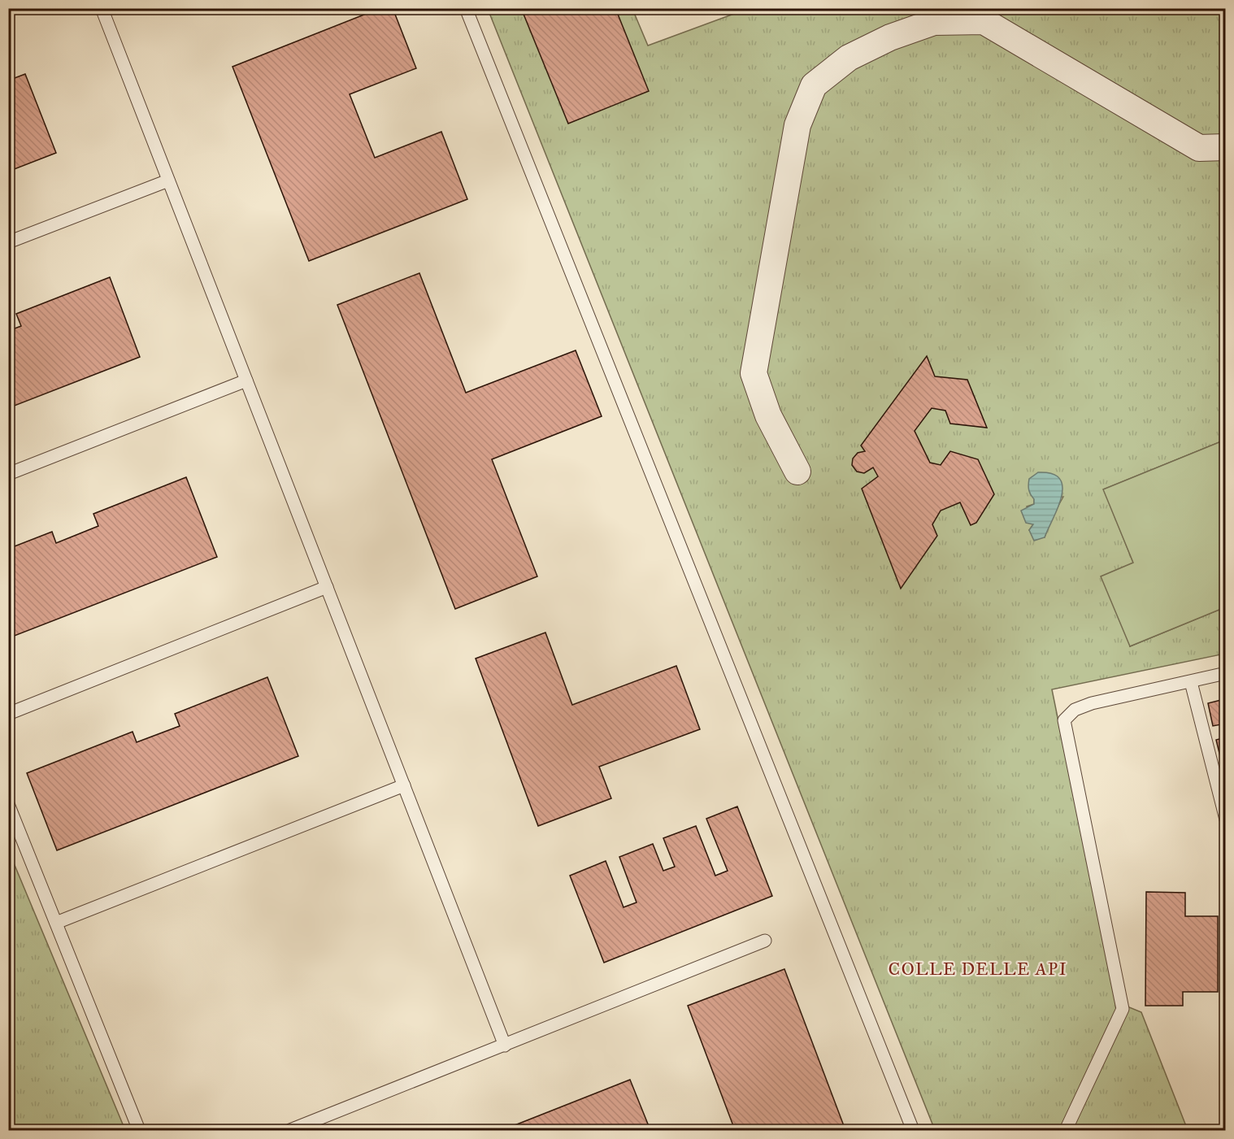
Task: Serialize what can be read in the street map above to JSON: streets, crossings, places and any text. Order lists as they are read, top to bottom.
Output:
{
  "districts": ["COLLE DELLE API"]
}
